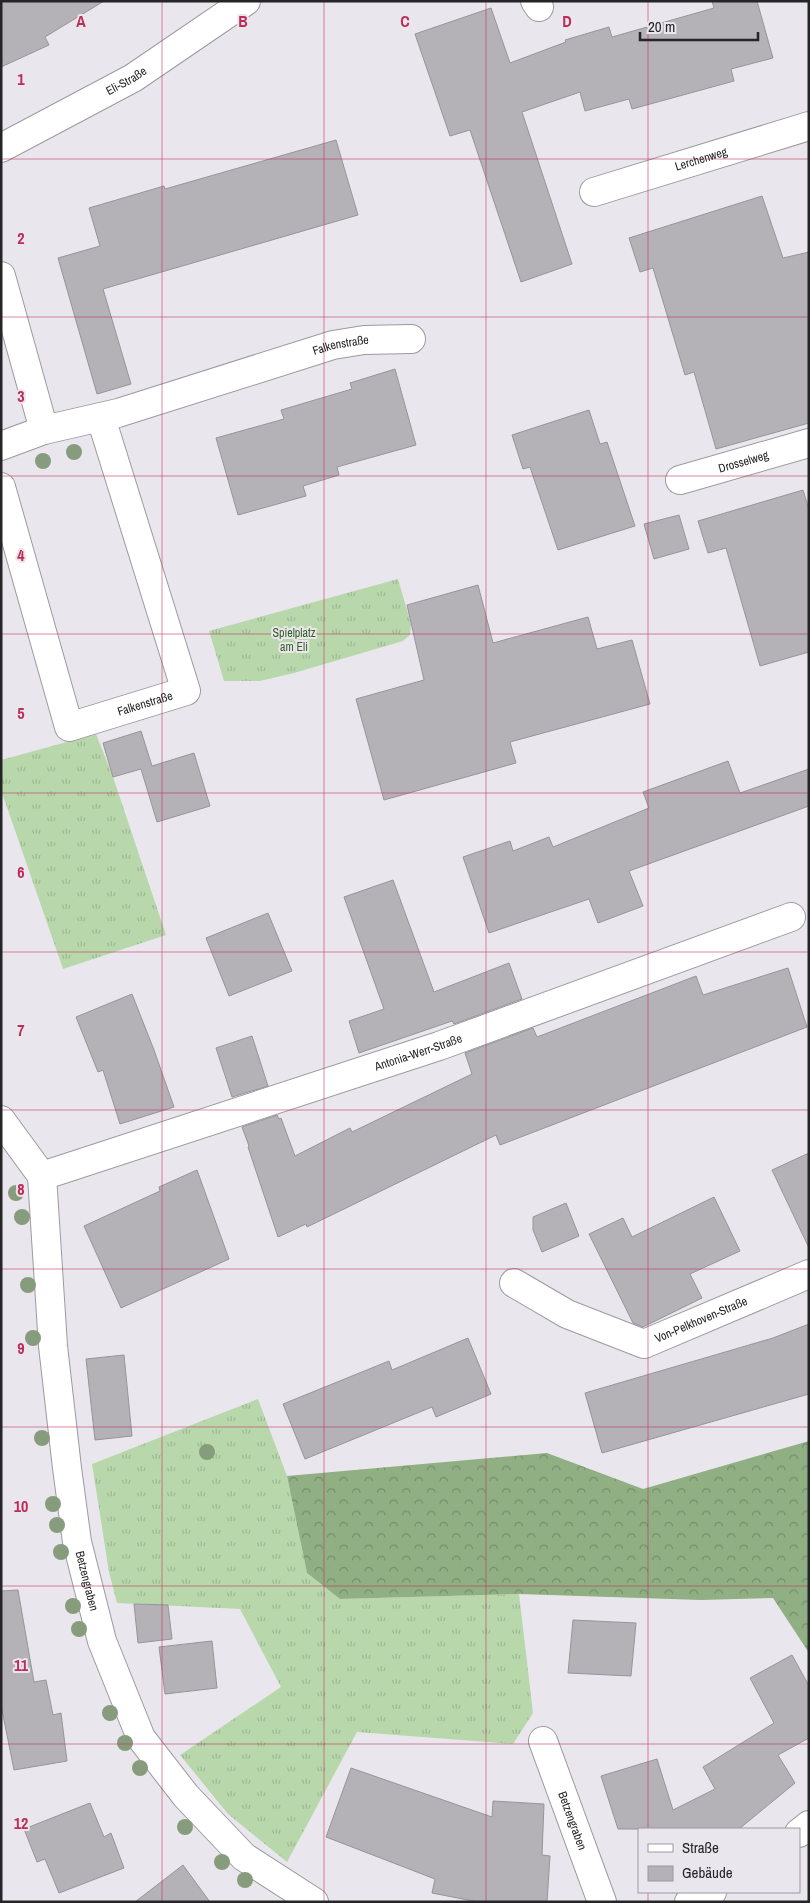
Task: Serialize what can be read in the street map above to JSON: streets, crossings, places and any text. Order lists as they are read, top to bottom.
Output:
{
  "streets": {
    "street": [
      "Eli-Straße",
      "Lerchenweg",
      "Falkenstraße",
      "Drosselweg",
      "Antonia-Werr-Straße",
      "Von-Pelkhoven-Straße",
      "Betzengraben"
    ]
  },
  "crossings": [
    ["Antonia-Werr-Straße", "Betzengraben"]
  ],
  "parks": ["Spielplatz am Eli"],
  "legend": ["Straße", "Gebäude"],
  "scale_bar": "20 m",
  "grid": {
    "columns": [
      "A",
      "B",
      "C",
      "D"
    ],
    "rows": [
      "1",
      "2",
      "3",
      "4",
      "5",
      "6",
      "7",
      "8",
      "9",
      "10",
      "11",
      "12"
    ]
  }
}
